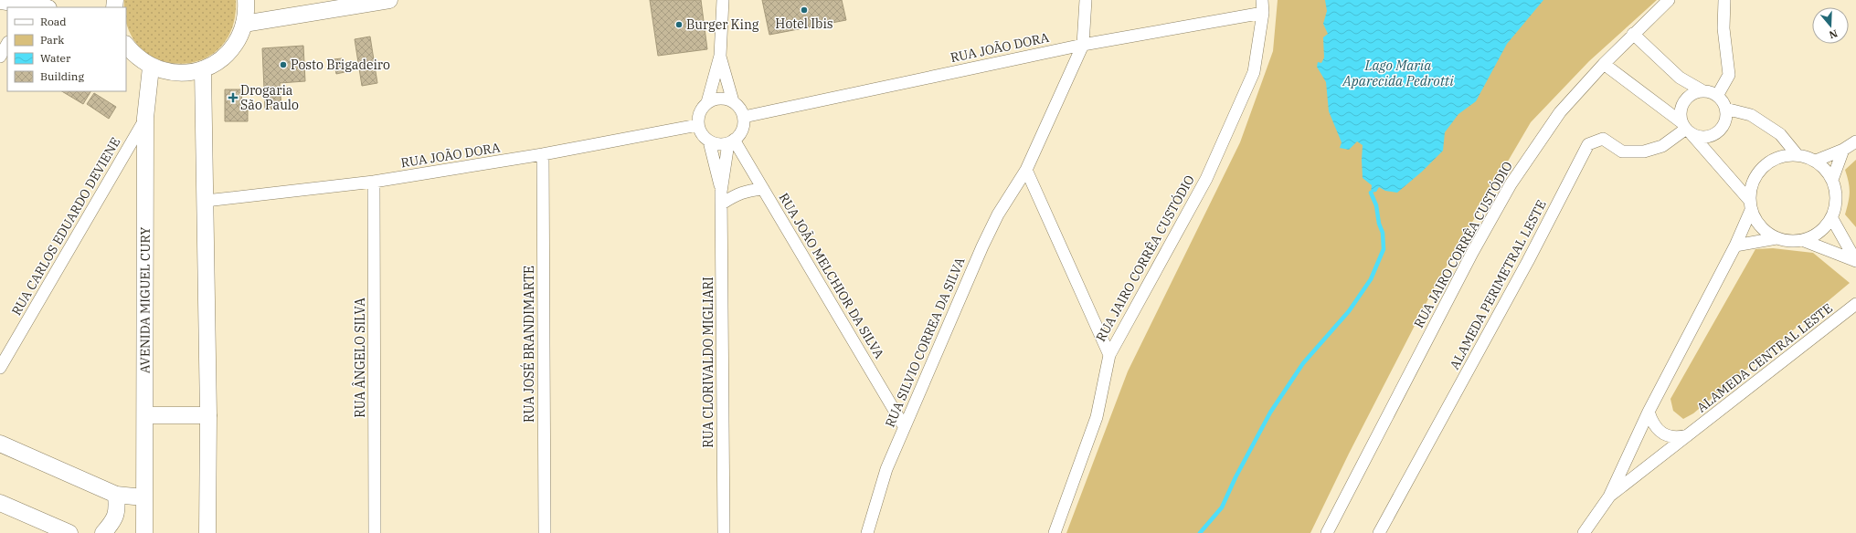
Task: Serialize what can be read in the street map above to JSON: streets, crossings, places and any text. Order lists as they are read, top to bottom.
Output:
{
  "streets": {
    "street": [
      "RUA JOÃO DORA",
      "RUA CARLOS EDUARDO DEVIENE",
      "RUA JAIRO CORRÊA CUSTÓDIO",
      "RUA JOÃO MELCHIOR DA SILVA",
      "ALAMEDA PERIMETRAL LESTE",
      "AVENIDA MIGUEL CURY",
      "RUA SILVIO CORREA DA SILVA",
      "RUA JOSÉ BRANDIMARTE",
      "RUA ÂNGELO SILVA",
      "ALAMEDA CENTRAL LESTE",
      "RUA CLORIVALDO MIGLIARI"
    ]
  },
  "crossings": [
    ["RUA JOÃO DORA", "RUA JAIRO CORRÊA CUSTÓDIO"],
    ["RUA JOÃO DORA", "RUA JOÃO MELCHIOR DA SILVA"],
    ["RUA JOÃO DORA", "RUA SILVIO CORREA DA SILVA"],
    ["RUA JOÃO DORA", "RUA JOSÉ BRANDIMARTE"],
    ["RUA JOÃO DORA", "RUA ÂNGELO SILVA"],
    ["RUA JOÃO DORA", "RUA CLORIVALDO MIGLIARI"],
    ["RUA CARLOS EDUARDO DEVIENE", "AVENIDA MIGUEL CURY"],
    ["RUA JOÃO MELCHIOR DA SILVA", "RUA SILVIO CORREA DA SILVA"],
    ["RUA JOÃO MELCHIOR DA SILVA", "RUA CLORIVALDO MIGLIARI"]
  ],
  "water": ["Lago Maria Aparecida Pedrotti"],
  "places": {
    "other": ["Hotel Ibis", "Burger King", "Posto Brigadeiro"],
    "health": ["Drogaria São Paulo"]
  },
  "legend": [
    "Road",
    "Park",
    "Water",
    "Building"
  ],
  "north": "bottom"
}
